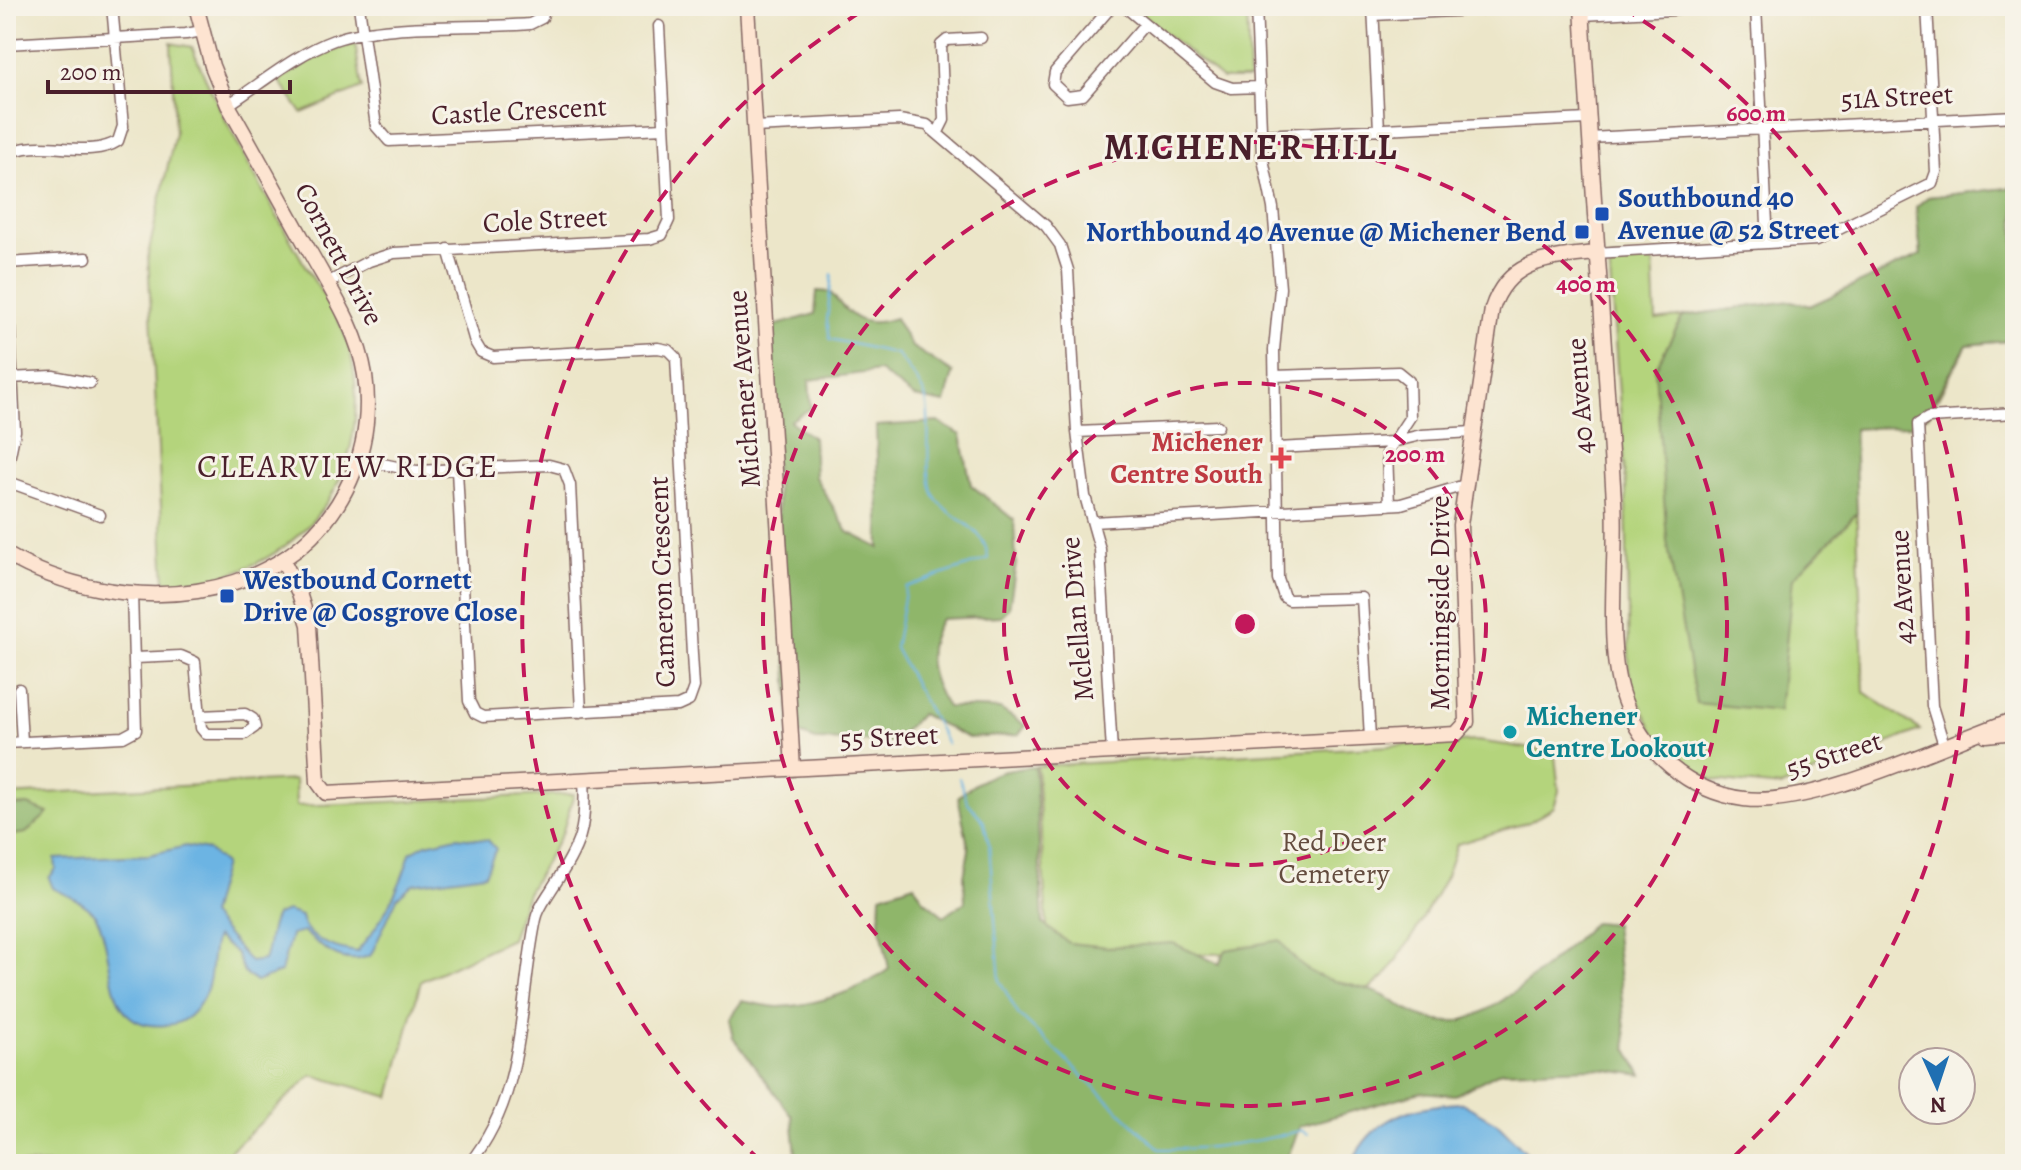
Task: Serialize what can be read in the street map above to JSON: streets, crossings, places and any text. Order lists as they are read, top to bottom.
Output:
{
  "streets": {
    "street": [
      "51A Street",
      "Castle Crescent",
      "Cole Street",
      "Cornett Drive",
      "Michener Avenue",
      "40 Avenue",
      "Cameron Crescent",
      "42 Avenue",
      "Morningside Drive",
      "Mclellan Drive",
      "55 Street"
    ]
  },
  "crossings": [
    ["51A Street", "40 Avenue"],
    ["Castle Crescent", "Cole Street"],
    ["Cole Street", "Cornett Drive"],
    ["Cole Street", "Cameron Crescent"],
    ["Cornett Drive", "55 Street"],
    ["Michener Avenue", "55 Street"],
    ["40 Avenue", "Morningside Drive"],
    ["40 Avenue", "55 Street"],
    ["42 Avenue", "55 Street"],
    ["Morningside Drive", "55 Street"],
    ["Mclellan Drive", "55 Street"]
  ],
  "districts": ["MICHENER HILL", "CLEARVIEW RIDGE"],
  "parks": ["Red Deer Cemetery"],
  "places": {
    "transit": ["Southbound 40 Avenue @ 52 Street", "Northbound 40 Avenue @ Michener Bend", "Westbound Cornett Drive @ Cosgrove Close"],
    "health": ["Michener Centre South"],
    "other": ["Michener Centre Lookout"]
  },
  "scale_bar": "200 m",
  "north": "bottom",
  "rings": ["600 m", "400 m", "200 m"]
}
